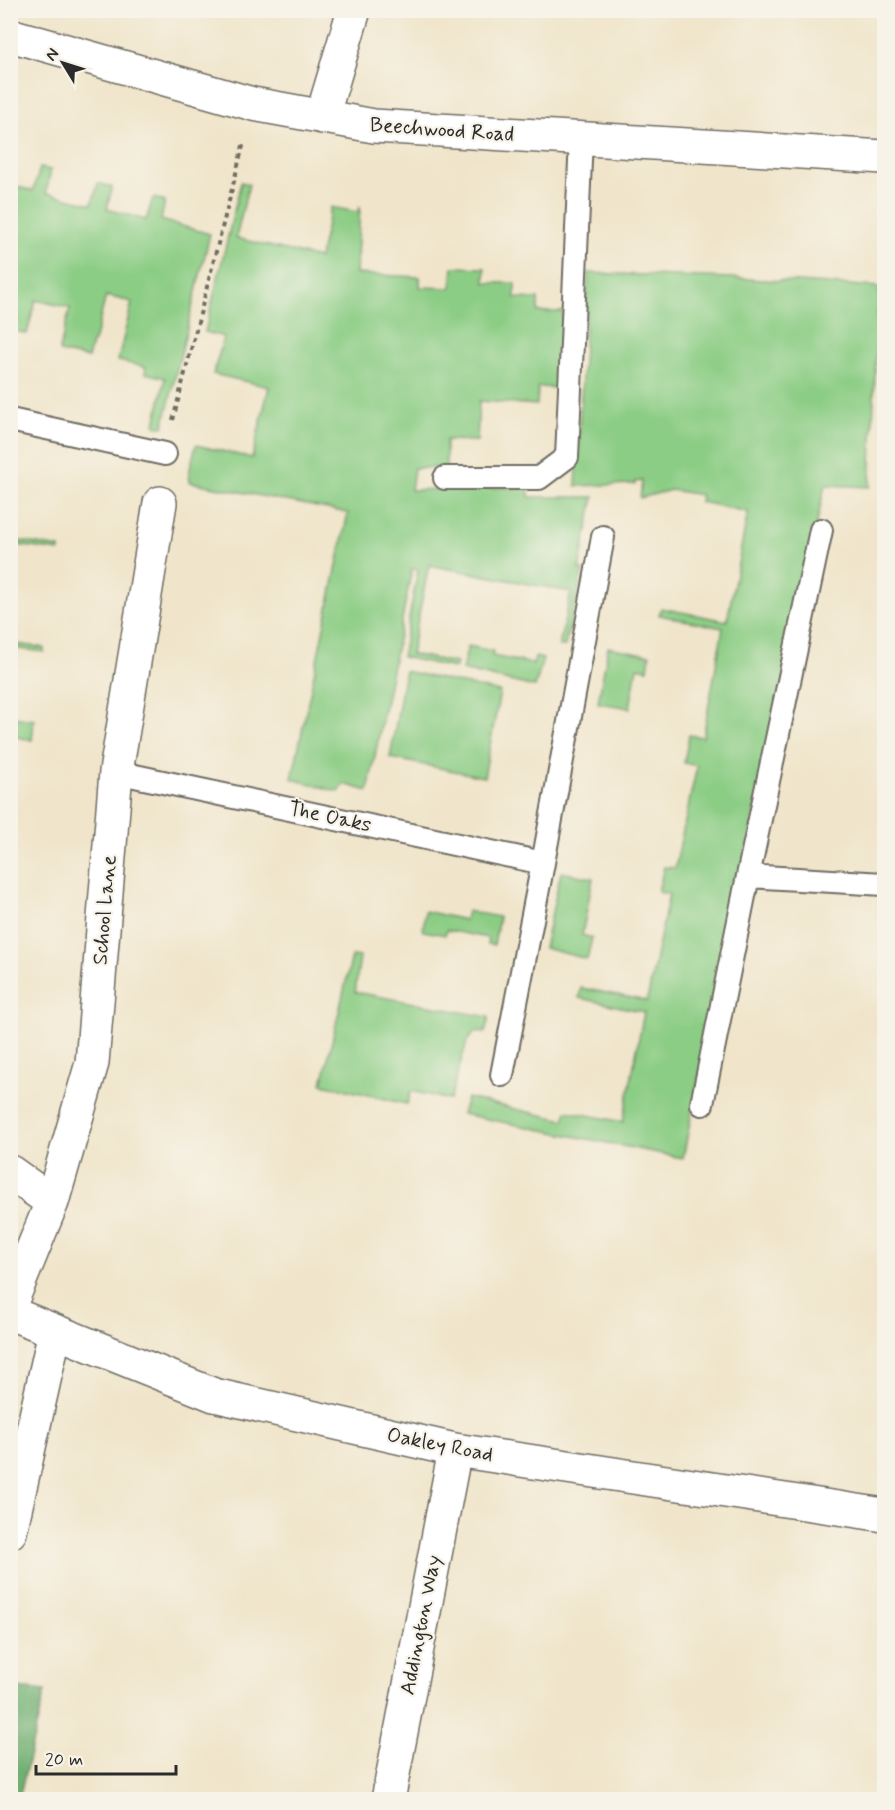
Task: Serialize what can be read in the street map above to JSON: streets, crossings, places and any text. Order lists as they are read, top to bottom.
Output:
{
  "streets": {
    "street": [
      "Beechwood Road",
      "School Lane",
      "Oakley Road",
      "Addington Way"
    ],
    "lane": ["The Oaks"]
  },
  "crossings": [
    ["The Oaks", "School Lane"],
    ["Oakley Road", "Addington Way"]
  ],
  "scale_bar": "20 m",
  "north": "top left"
}
